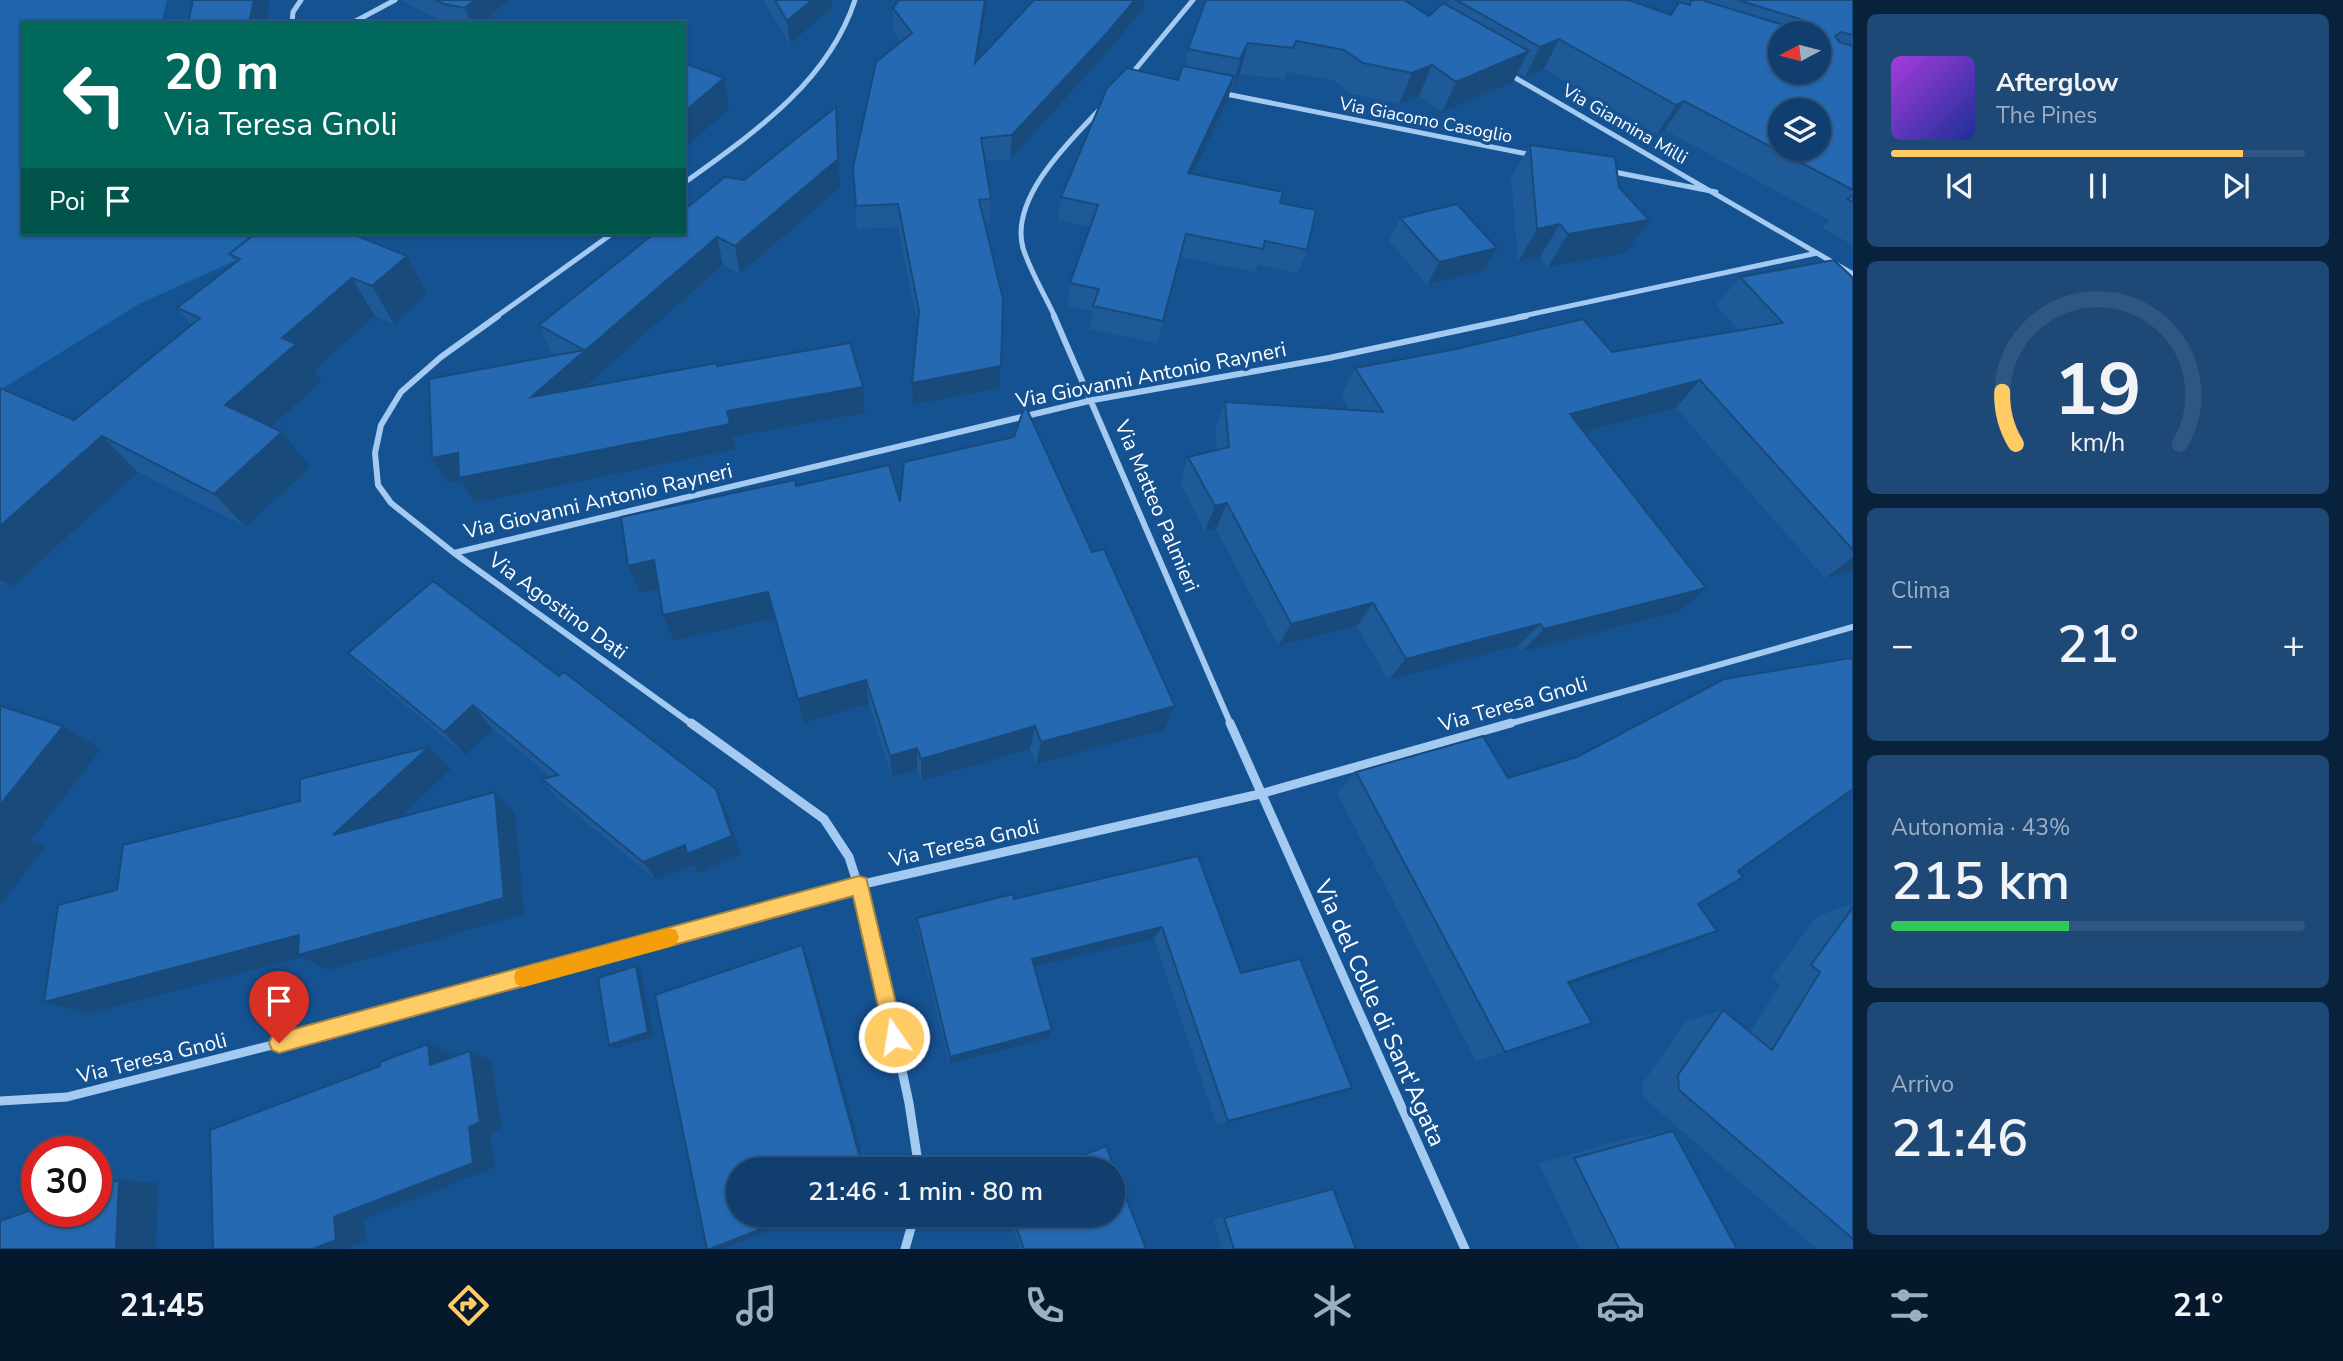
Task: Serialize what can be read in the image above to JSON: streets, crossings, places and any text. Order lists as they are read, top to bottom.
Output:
{
  "streets": {
    "street": [
      "Via Giacomo Casoglio",
      "Via Giannina Milli",
      "Via Giovanni Antonio Rayneri",
      "Via Matteo Palmieri",
      "Via Agostino Dati",
      "Via Teresa Gnoli",
      "Via del Colle di Sant'Agata"
    ]
  },
  "crossings": [
    ["Via Giannina Milli", "Via Giovanni Antonio Rayneri"],
    ["Via Giovanni Antonio Rayneri", "Via Matteo Palmieri"],
    ["Via Giovanni Antonio Rayneri", "Via Agostino Dati"],
    ["Via Matteo Palmieri", "Via Teresa Gnoli"],
    ["Via Matteo Palmieri", "Via del Colle di Sant'Agata"],
    ["Via Agostino Dati", "Via Teresa Gnoli"],
    ["Via Teresa Gnoli", "Via del Colle di Sant'Agata"]
  ],
  "north": "left",
  "page": {
    "turn": ["20 m", "Via Teresa Gnoli"],
    "song": ["Afterglow", "The Pines"],
    "then": "Poi",
    "tile": [
      "Clima",
      ["Autonomia · 43%", "215 km"],
      ["Arrivo", "21:46"]
    ],
    "heat": ["−", "21°", "+"],
    "limit": "30",
    "trip": "21:46 · 1 min · 80 m",
    "tabs": ["21:45", "21°"],
    "gauge": ["19", "km/h"]
  }
}
